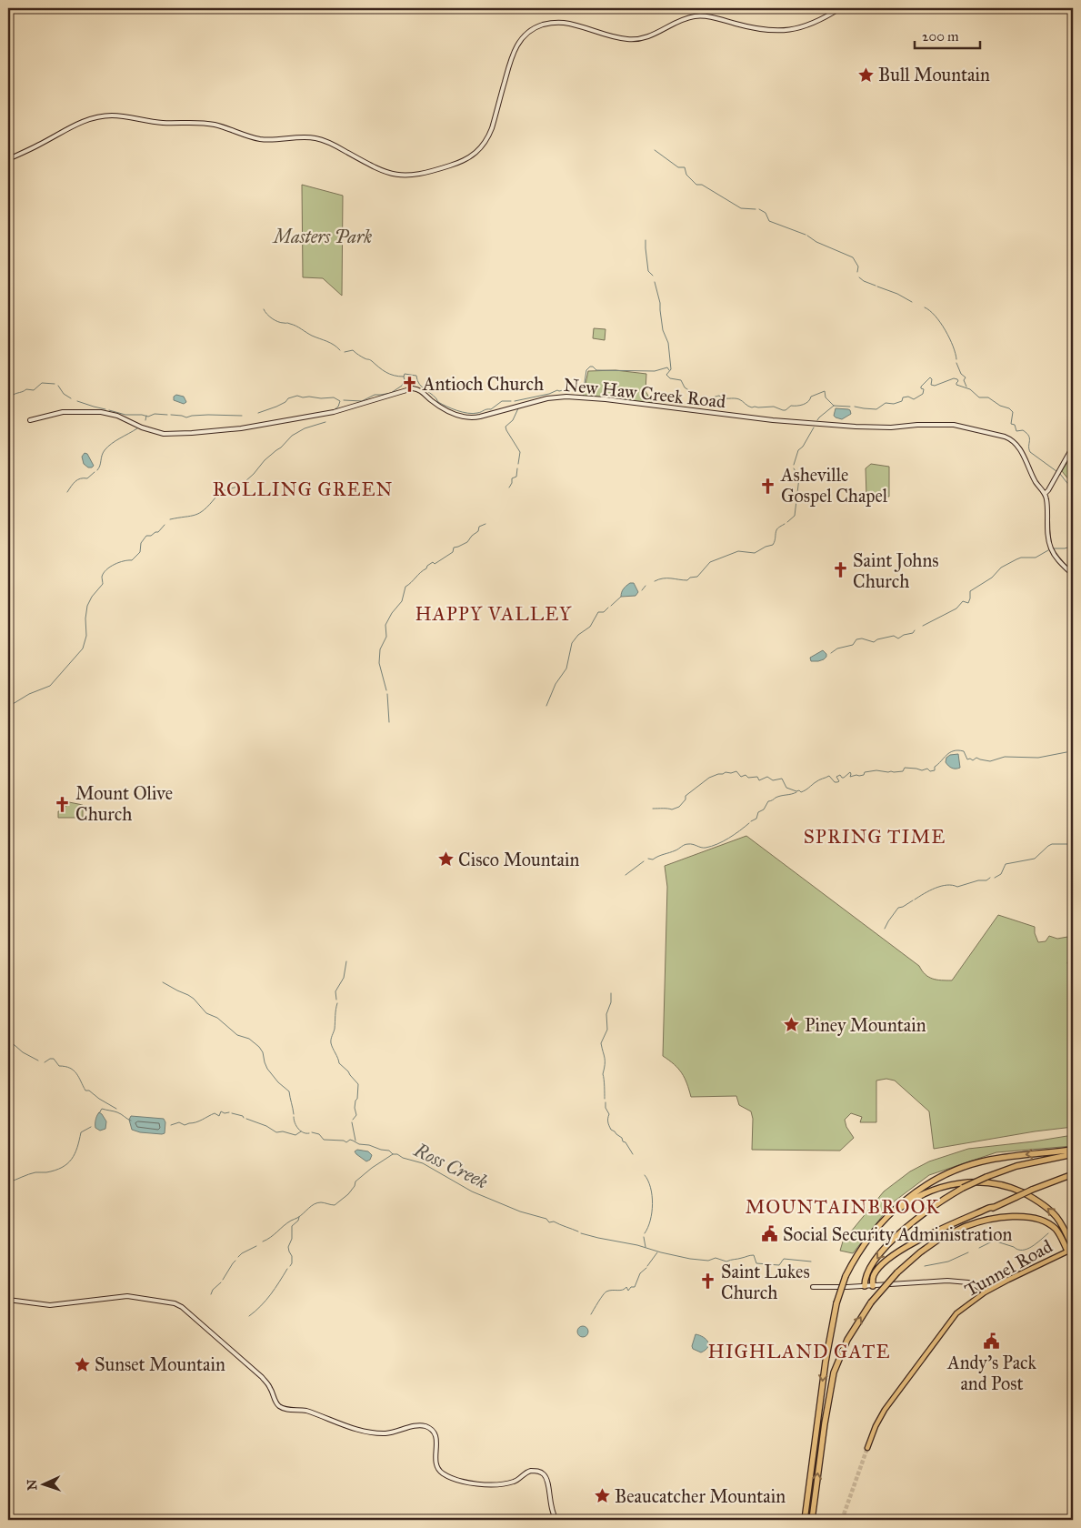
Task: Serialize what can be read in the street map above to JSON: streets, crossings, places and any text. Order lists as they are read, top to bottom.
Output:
{
  "streets": {
    "main road": ["New Haw Creek Road", "Tunnel Road"]
  },
  "districts": [
    "ROLLING GREEN",
    "HAPPY VALLEY",
    "SPRING TIME",
    "MOUNTAINBROOK",
    "HIGHLAND GATE"
  ],
  "water": ["Ross Creek"],
  "parks": ["Masters Park"],
  "places": {
    "place": [
      "Bull Mountain",
      "Cisco Mountain",
      "Piney Mountain",
      "Sunset Mountain",
      "Beaucatcher Mountain"
    ],
    "church": [
      "Antioch Church",
      "Asheville Gospel Chapel",
      "Saint Johns Church",
      "Mount Olive Church",
      "Saint Lukes Church"
    ],
    "public building": ["Social Security Administration", "Andy's Pack and Post"]
  },
  "scale_bar": "200 m",
  "north": "left"
}
